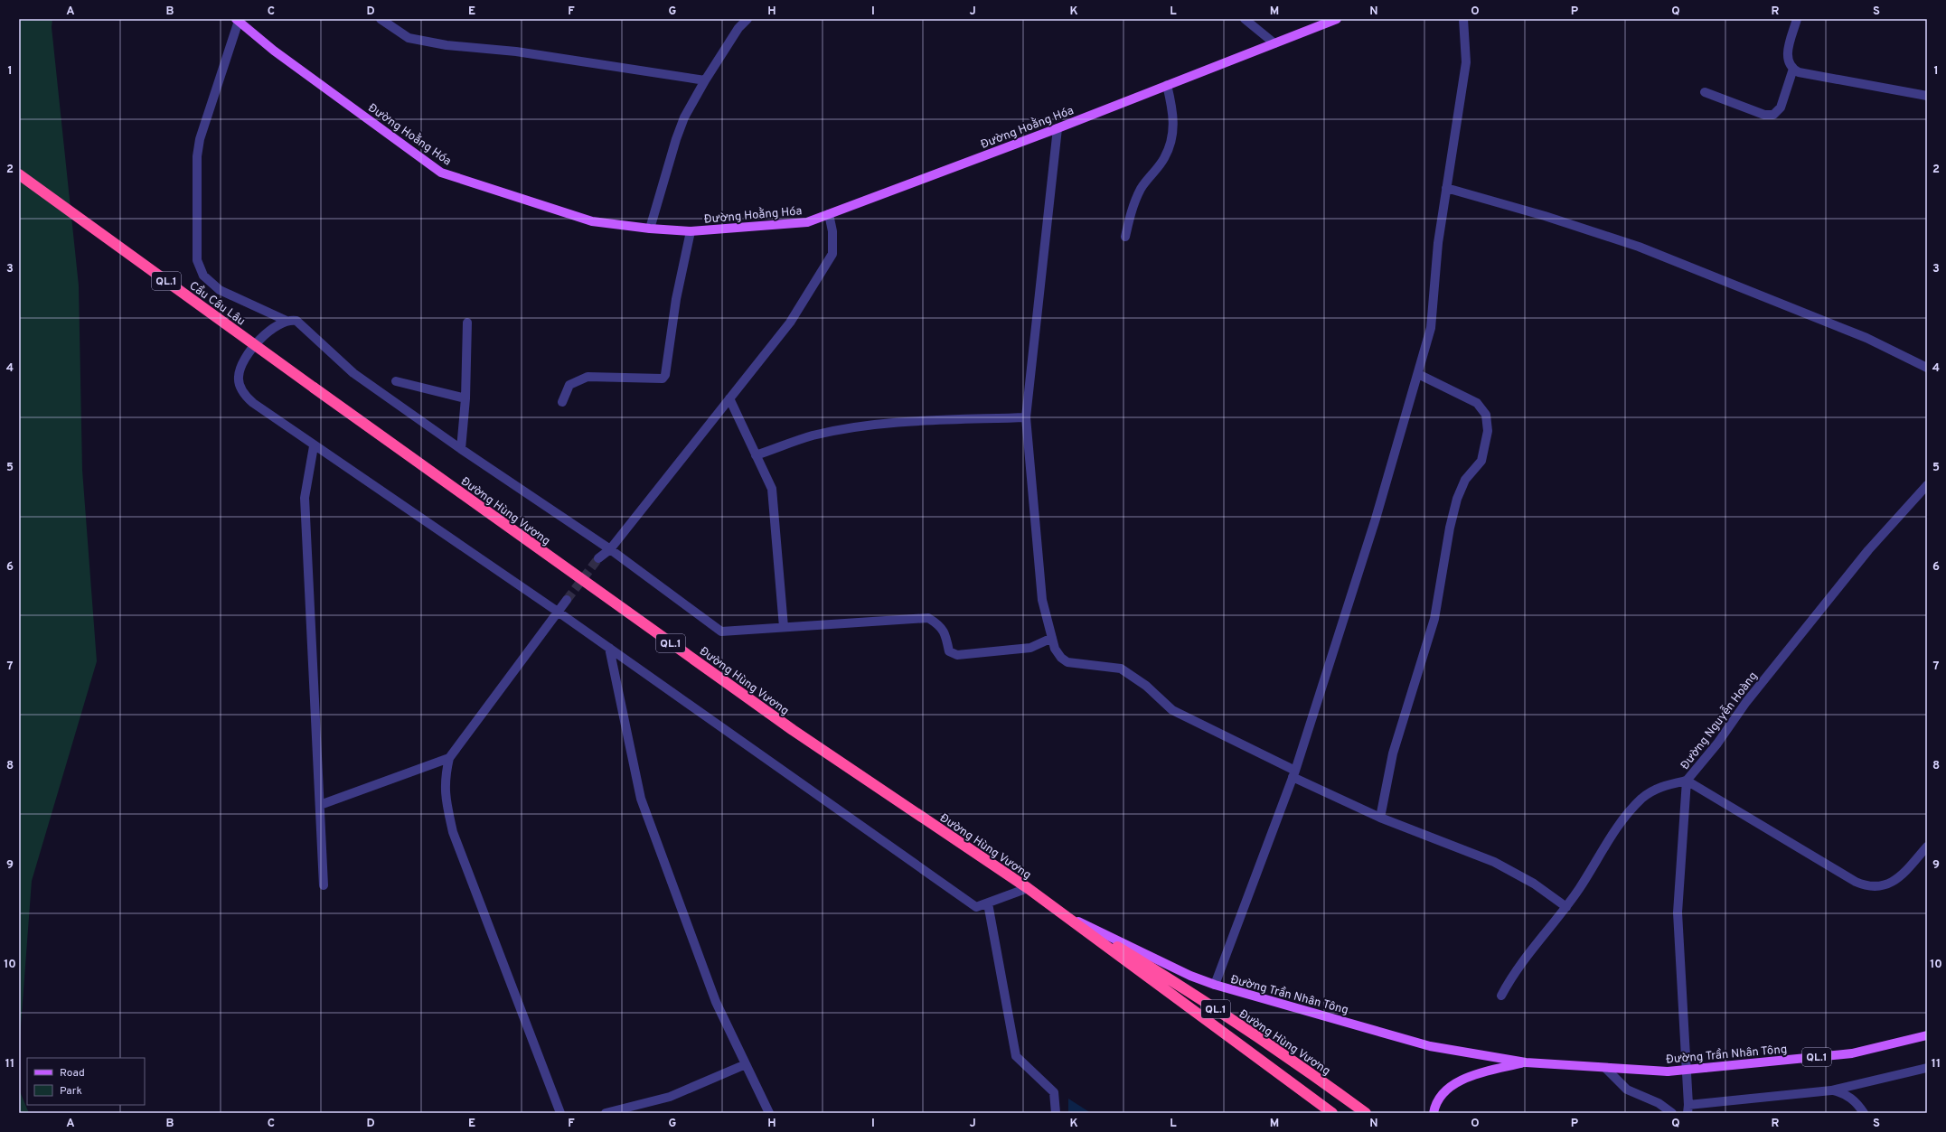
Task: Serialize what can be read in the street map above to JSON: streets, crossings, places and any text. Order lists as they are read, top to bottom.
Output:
{
  "streets": {
    "highway": ["QL.1", "Cầu Câu Lâu", "Đường Hùng Vương"],
    "main road": ["Đường Hoằng Hóa", "Đường Trần Nhân Tông"],
    "street": ["Đường Nguyễn Hoàng"]
  },
  "crossings": [
    ["Cầu Câu Lâu", "Đường Hùng Vương"],
    ["Đường Hùng Vương", "Đường Trần Nhân Tông"]
  ],
  "legend": ["Road", "Park"],
  "grid": {
    "columns": [
      "A",
      "B",
      "C",
      "D",
      "E",
      "F",
      "G",
      "H",
      "I",
      "J",
      "K",
      "L",
      "M",
      "N",
      "O",
      "P",
      "Q",
      "R",
      "S"
    ],
    "rows": [
      "1",
      "2",
      "3",
      "4",
      "5",
      "6",
      "7",
      "8",
      "9",
      "10",
      "11"
    ]
  }
}
